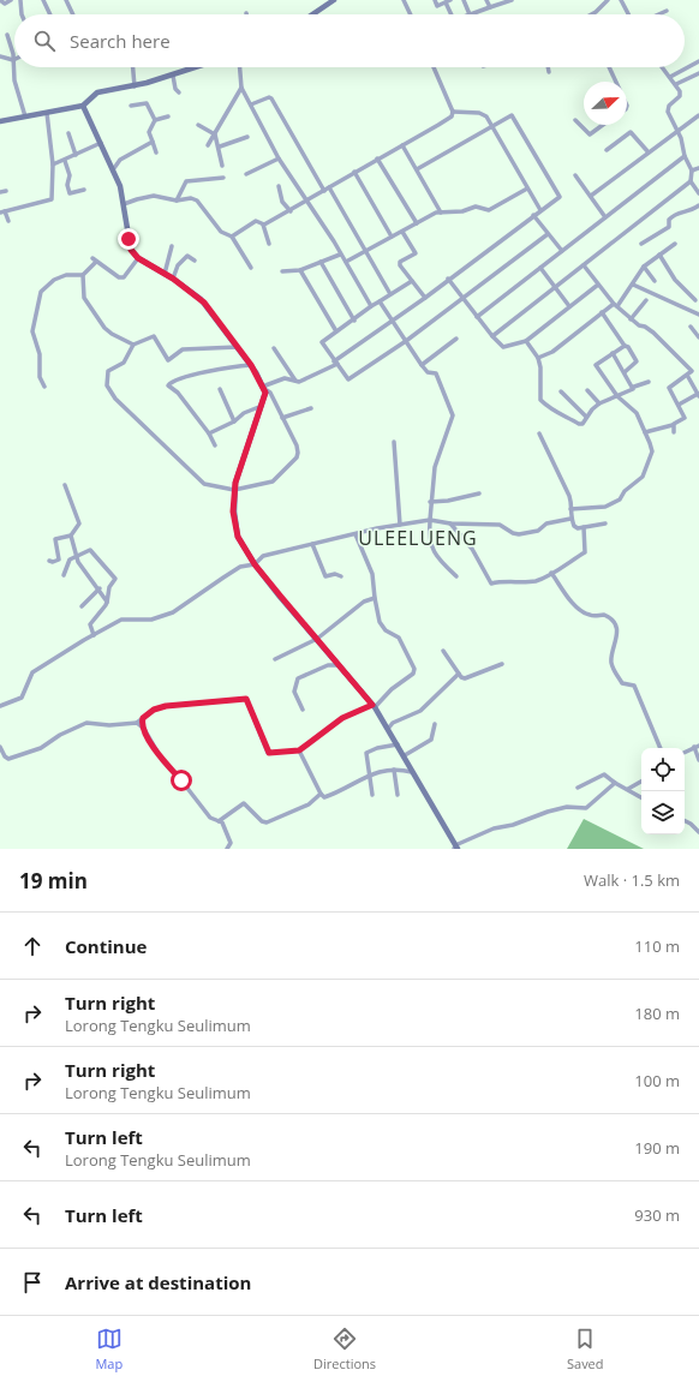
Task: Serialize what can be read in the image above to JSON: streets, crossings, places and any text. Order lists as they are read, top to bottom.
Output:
{
  "districts": ["ULEELUENG"],
  "north": "top right",
  "page": {
    "search": "Search here",
    "heading": ["19 min", "Walk · 1.5 km"],
    "list": [
      ["Continue", "110 m"],
      ["Turn right", "Lorong Tengku Seulimum", "180 m"],
      ["Turn right", "Lorong Tengku Seulimum", "100 m"],
      ["Turn left", "Lorong Tengku Seulimum", "190 m"],
      ["Turn left", "930 m"],
      "Arrive at destination"
    ],
    "nav": ["Map", "Directions", "Saved"]
  }
}
